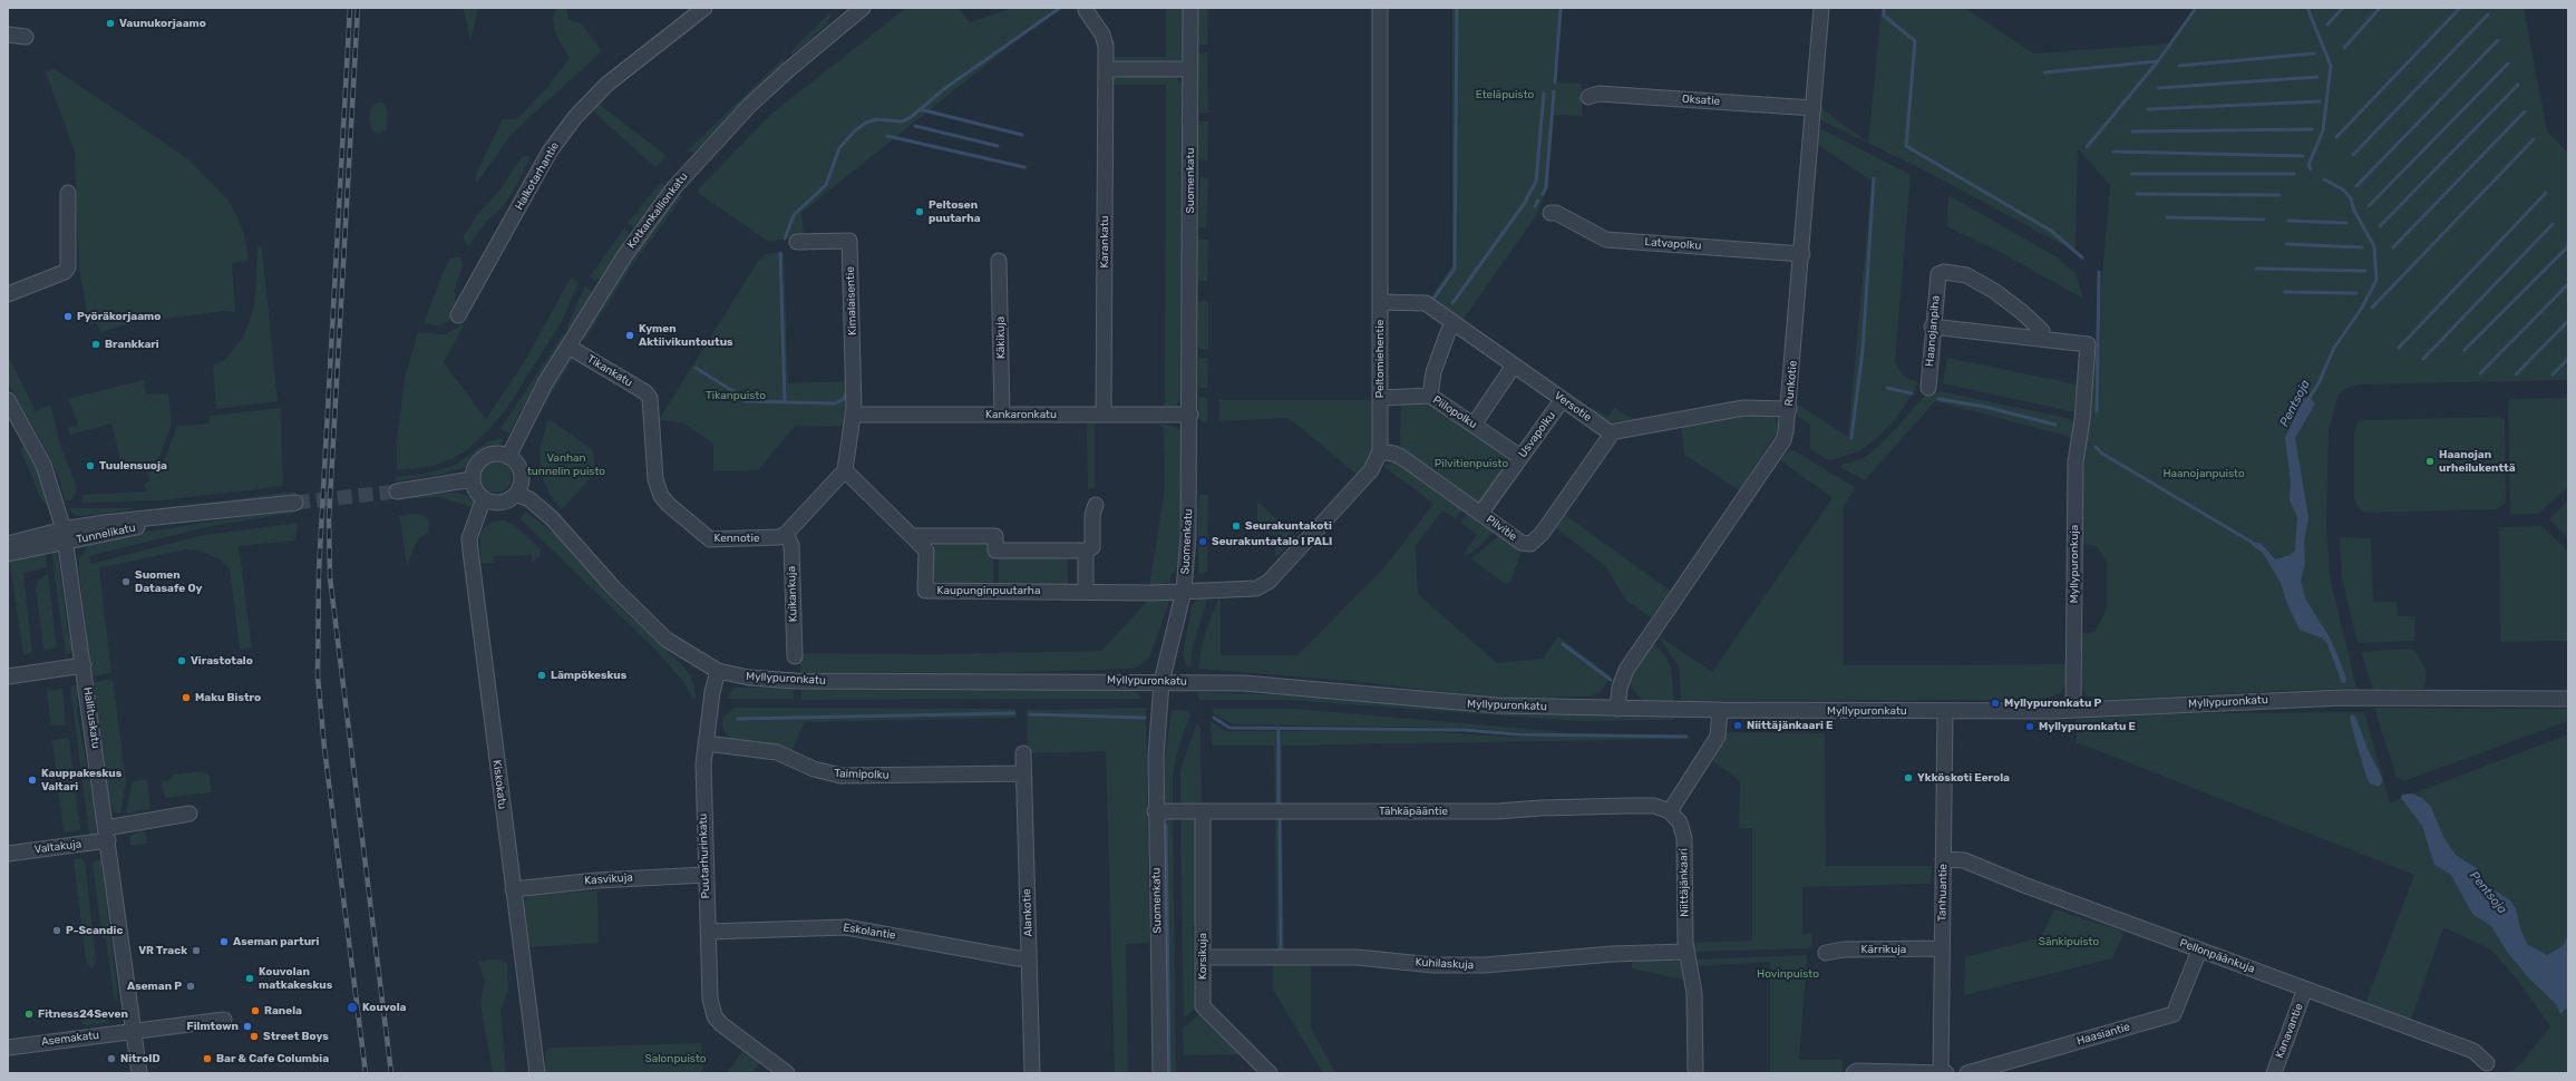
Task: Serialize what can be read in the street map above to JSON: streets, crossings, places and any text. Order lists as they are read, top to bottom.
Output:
{
  "streets": {
    "street": [
      "Oksatie",
      "Halkotarhantie",
      "Suomenkatu",
      "Kotkankallionkatu",
      "Karankatu",
      "Latvapolku",
      "Kimalaisentie",
      "Haanojanpiha",
      "Käkikuja",
      "Peltomiehentie",
      "Tikankatu",
      "Runkotie",
      "Versotie",
      "Piilopolku",
      "Kankaronkatu",
      "Usvapolku",
      "Pilvitie",
      "Tunnelikatu",
      "Kennotie",
      "Myllypuronkuja",
      "Kaupunginpuutarha",
      "Kuikankuja",
      "Myllypuronkatu",
      "Hallituskatu",
      "Taimipolku",
      "Kiskokatu",
      "Tähkäpääntie",
      "Valtakuja",
      "Puutarhurinkatu",
      "Kasvikuja",
      "Niittäjänkaari",
      "Tanhuantie",
      "Alankotie",
      "Eskolantie",
      "Kärrikuja",
      "Korsikuja",
      "Pellonpäänkuja",
      "Kuhilaskuja",
      "Kanavantie",
      "Haasiantie",
      "Asemakatu"
    ]
  },
  "crossings": [
    ["Oksatie", "Runkotie"],
    ["Suomenkatu", "Peltomiehentie"],
    ["Suomenkatu", "Kankaronkatu"],
    ["Suomenkatu", "Kaupunginpuutarha"],
    ["Suomenkatu", "Myllypuronkatu"],
    ["Suomenkatu", "Tähkäpääntie"],
    ["Kotkankallionkatu", "Tikankatu"],
    ["Kotkankallionkatu", "Myllypuronkatu"],
    ["Kotkankallionkatu", "Kiskokatu"],
    ["Karankatu", "Kankaronkatu"],
    ["Latvapolku", "Runkotie"],
    ["Kimalaisentie", "Kankaronkatu"],
    ["Haanojanpiha", "Myllypuronkuja"],
    ["Käkikuja", "Kankaronkatu"],
    ["Peltomiehentie", "Versotie"],
    ["Peltomiehentie", "Piilopolku"],
    ["Peltomiehentie", "Pilvitie"],
    ["Peltomiehentie", "Kaupunginpuutarha"],
    ["Tikankatu", "Kennotie"],
    ["Runkotie", "Myllypuronkatu"],
    ["Versotie", "Usvapolku"],
    ["Versotie", "Pilvitie"],
    ["Piilopolku", "Usvapolku"],
    ["Usvapolku", "Pilvitie"],
    ["Tunnelikatu", "Hallituskatu"],
    ["Kennotie", "Kuikankuja"],
    ["Myllypuronkuja", "Myllypuronkatu"],
    ["Myllypuronkatu", "Kiskokatu"],
    ["Myllypuronkatu", "Puutarhurinkatu"],
    ["Myllypuronkatu", "Tanhuantie"],
    ["Hallituskatu", "Valtakuja"],
    ["Hallituskatu", "Asemakatu"],
    ["Taimipolku", "Puutarhurinkatu"],
    ["Taimipolku", "Alankotie"],
    ["Kiskokatu", "Kasvikuja"],
    ["Tähkäpääntie", "Niittäjänkaari"],
    ["Tähkäpääntie", "Korsikuja"],
    ["Puutarhurinkatu", "Kasvikuja"],
    ["Puutarhurinkatu", "Eskolantie"],
    ["Niittäjänkaari", "Kuhilaskuja"],
    ["Tanhuantie", "Kärrikuja"],
    ["Tanhuantie", "Pellonpäänkuja"],
    ["Alankotie", "Eskolantie"],
    ["Korsikuja", "Kuhilaskuja"],
    ["Pellonpäänkuja", "Kanavantie"],
    ["Pellonpäänkuja", "Haasiantie"]
  ],
  "water": ["Pentsoja"],
  "parks": [
    "Eteläpuisto",
    "Tikanpuisto",
    "Vanhan tunnelin puisto",
    "Pilvitienpuisto",
    "Haanojanpuisto",
    "Sänkipuisto",
    "Hovinpuisto",
    "Salonpuisto"
  ],
  "places": [
    "Vaunukorjaamo",
    "Peltosen puutarha",
    "Pyöräkorjaamo",
    "Kymen Aktiivikuntoutus",
    "Brankkari",
    "Haanojan urheilukenttä",
    "Tuulensuoja",
    "Seurakuntakoti",
    "Seurakuntatalo I PALI",
    "Suomen Datasafe Oy",
    "Virastotalo",
    "Lämpökeskus",
    "Maku Bistro",
    "Myllypuronkatu P",
    "Niittäjänkaari E",
    "Myllypuronkatu E",
    "Ykköskoti Eerola",
    "Kauppakeskus Valtari",
    "P-Scandic",
    "Aseman parturi",
    "VR Track",
    "Kouvolan matkakeskus",
    "Aseman P",
    "Kouvola",
    "Ranela",
    "Fitness24Seven",
    "Filmtown",
    "Street Boys",
    "NitroID",
    "Bar & Cafe Columbia"
  ]
}
